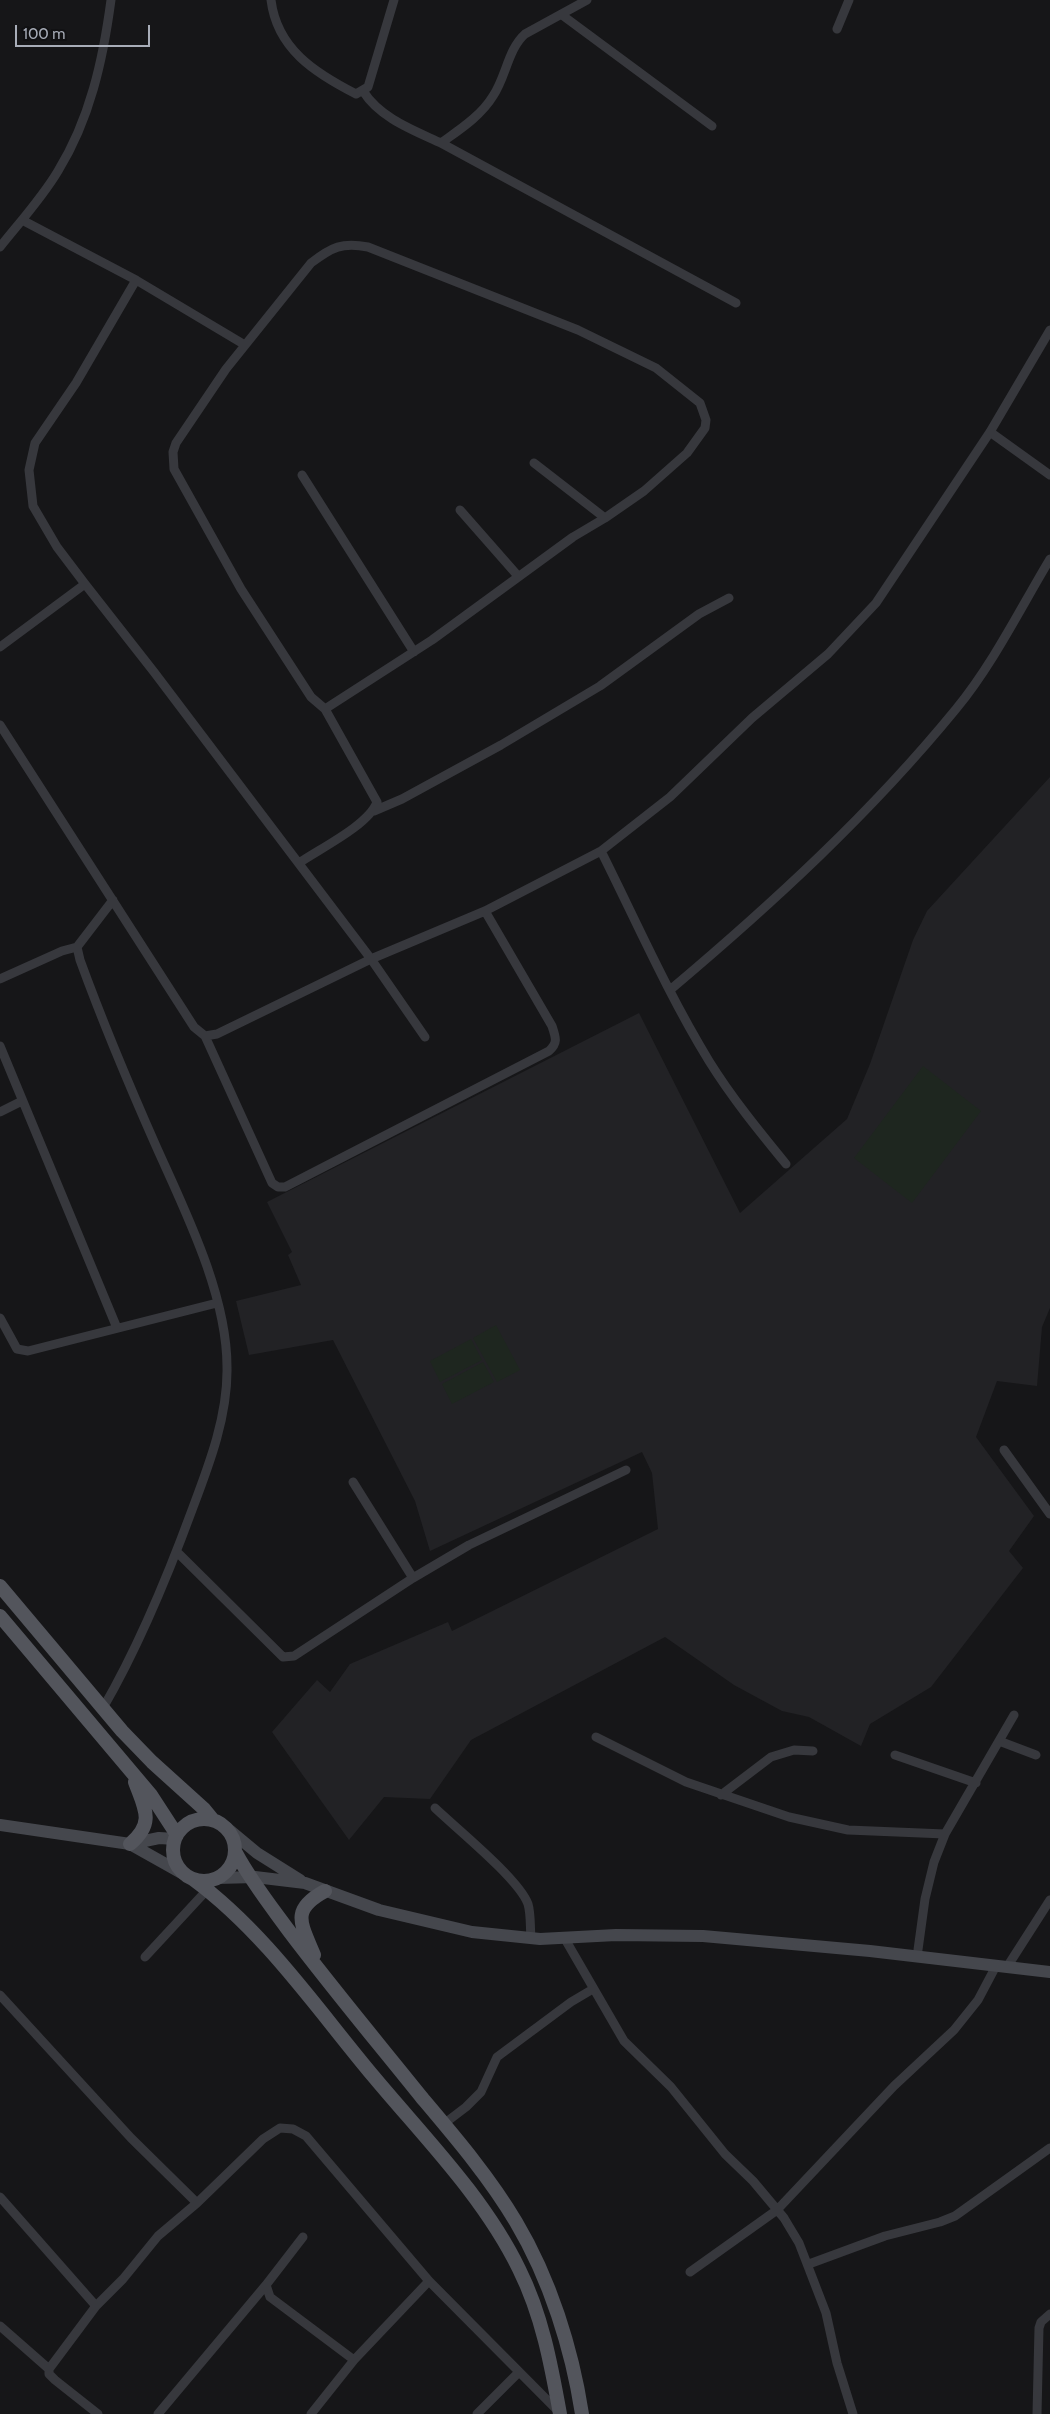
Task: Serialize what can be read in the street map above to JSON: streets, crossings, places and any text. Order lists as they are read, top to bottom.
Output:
{
  "scale_bar": "100 m"
}
